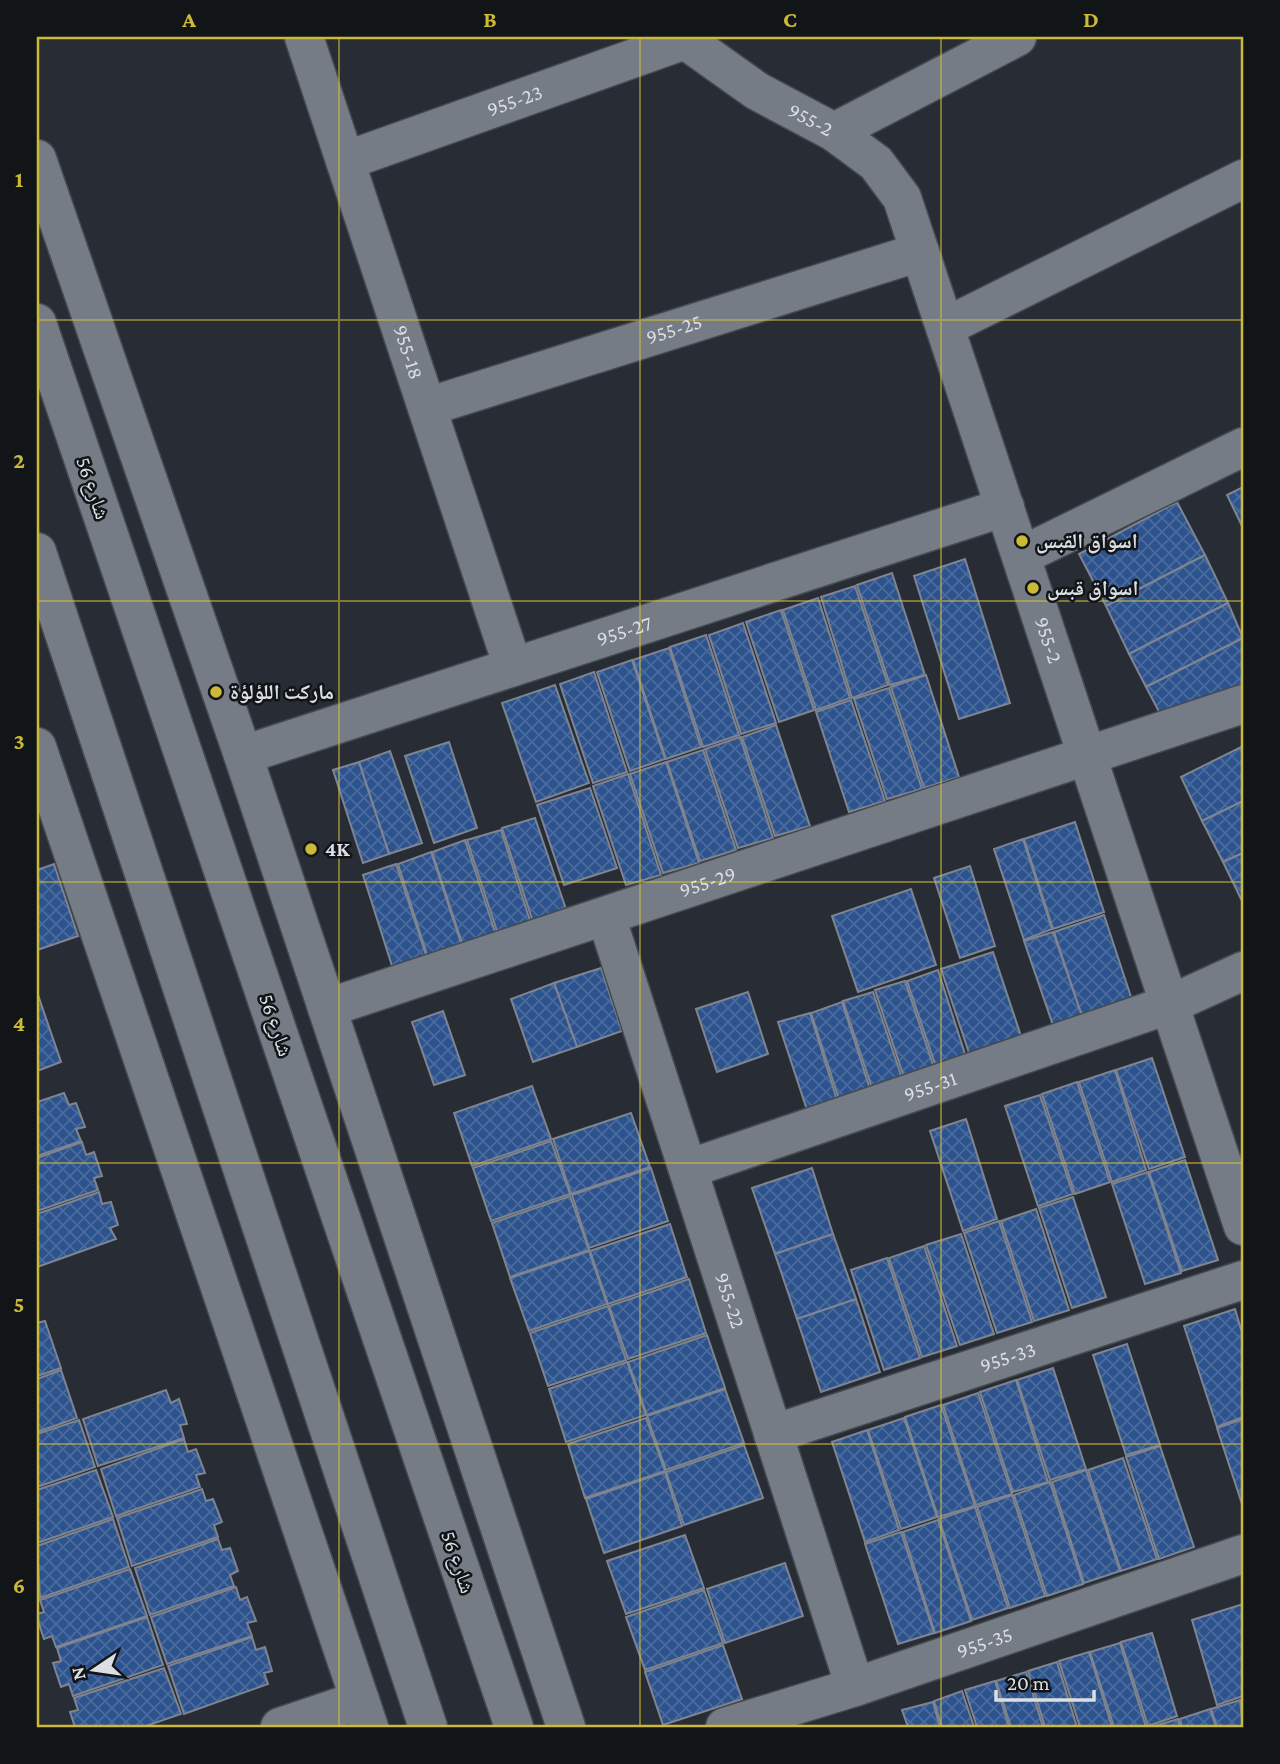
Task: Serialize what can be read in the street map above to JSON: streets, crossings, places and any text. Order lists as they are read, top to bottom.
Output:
{
  "streets": {
    "street": [
      "955-23",
      "955-2",
      "955-25",
      "955-18",
      "شارع 56",
      "955-27",
      "955-29",
      "955-31",
      "955-22",
      "955-33",
      "955-35"
    ]
  },
  "crossings": [
    ["955-23", "955-2"],
    ["955-23", "955-18"],
    ["955-2", "955-25"],
    ["955-2", "955-27"],
    ["955-2", "955-29"],
    ["955-2", "955-31"],
    ["955-25", "955-18"],
    ["955-18", "955-27"],
    ["955-29", "955-22"],
    ["955-31", "955-22"],
    ["955-22", "955-33"],
    ["955-22", "955-35"]
  ],
  "places": [
    "اسواق القبس",
    "اسواق قبس",
    "ماركت اللؤلؤة",
    "4K"
  ],
  "scale_bar": "20 m",
  "north": "left",
  "grid": {
    "columns": [
      "A",
      "B",
      "C",
      "D"
    ],
    "rows": [
      "1",
      "2",
      "3",
      "4",
      "5",
      "6"
    ]
  }
}
